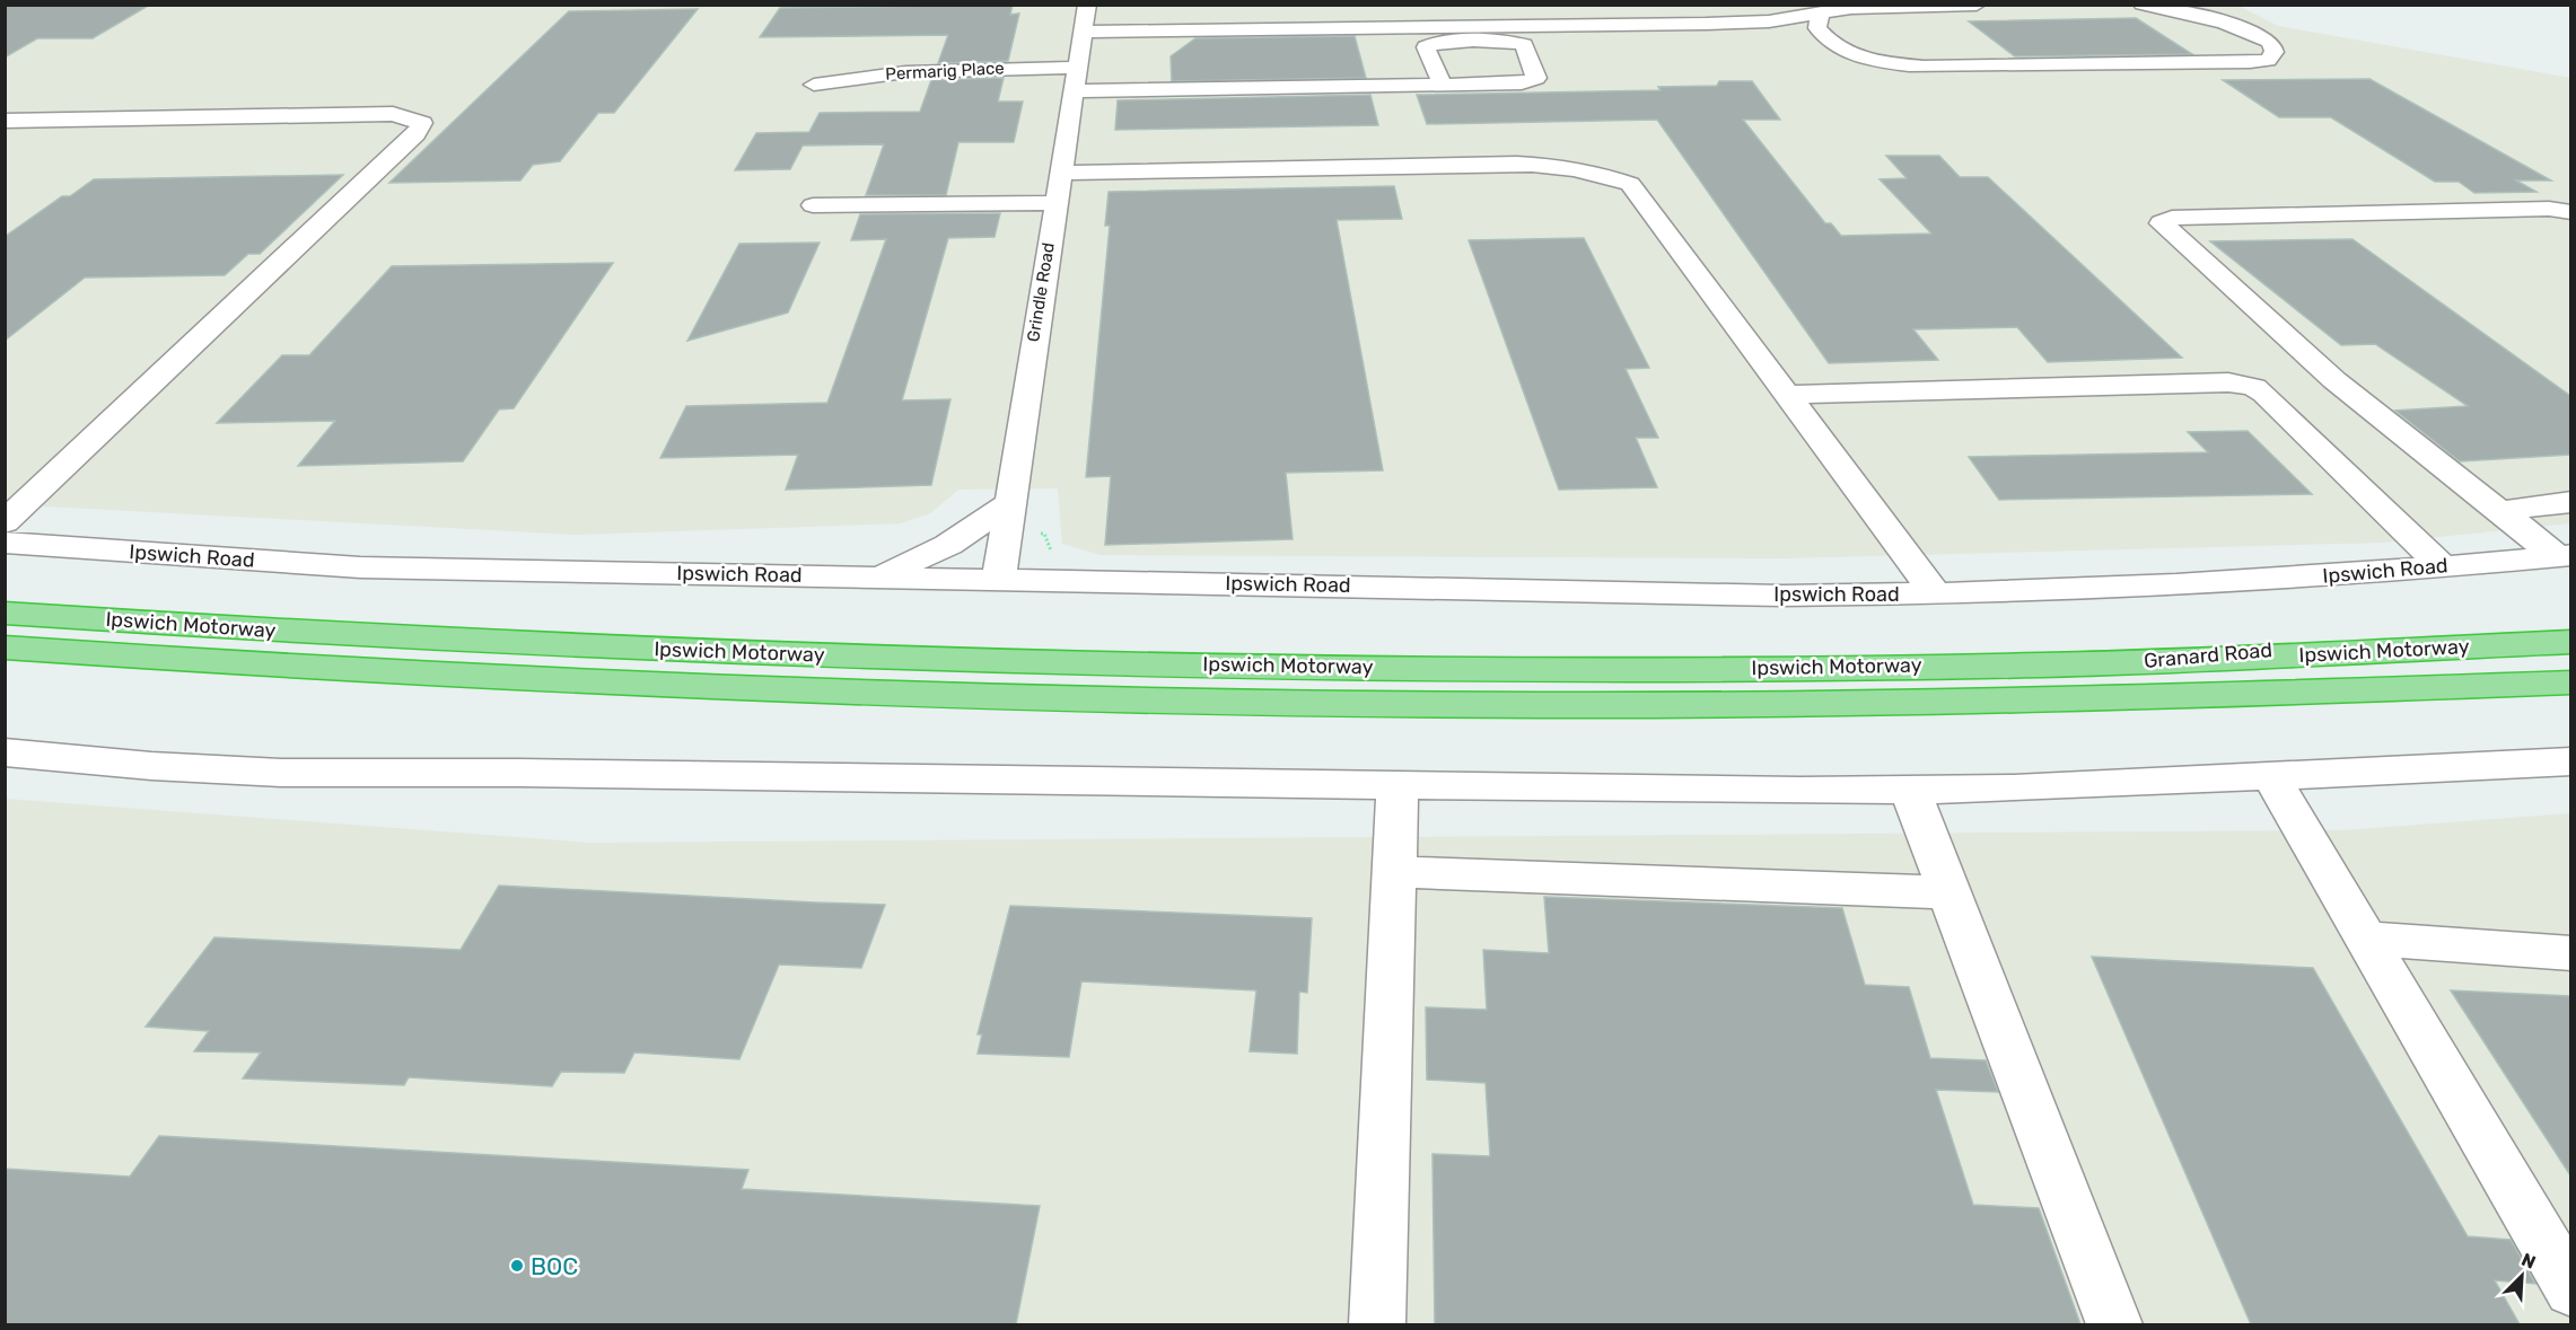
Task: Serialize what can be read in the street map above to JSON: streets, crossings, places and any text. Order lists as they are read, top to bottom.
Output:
{
  "streets": {
    "highway": ["Ipswich Motorway", "Granard Road"],
    "street": ["Permarig Place", "Grindle Road", "Ipswich Road"]
  },
  "crossings": [
    ["Permarig Place", "Grindle Road"],
    ["Grindle Road", "Ipswich Road"],
    ["Ipswich Motorway", "Granard Road"]
  ],
  "places": ["BOC"],
  "north": "top right"
}
